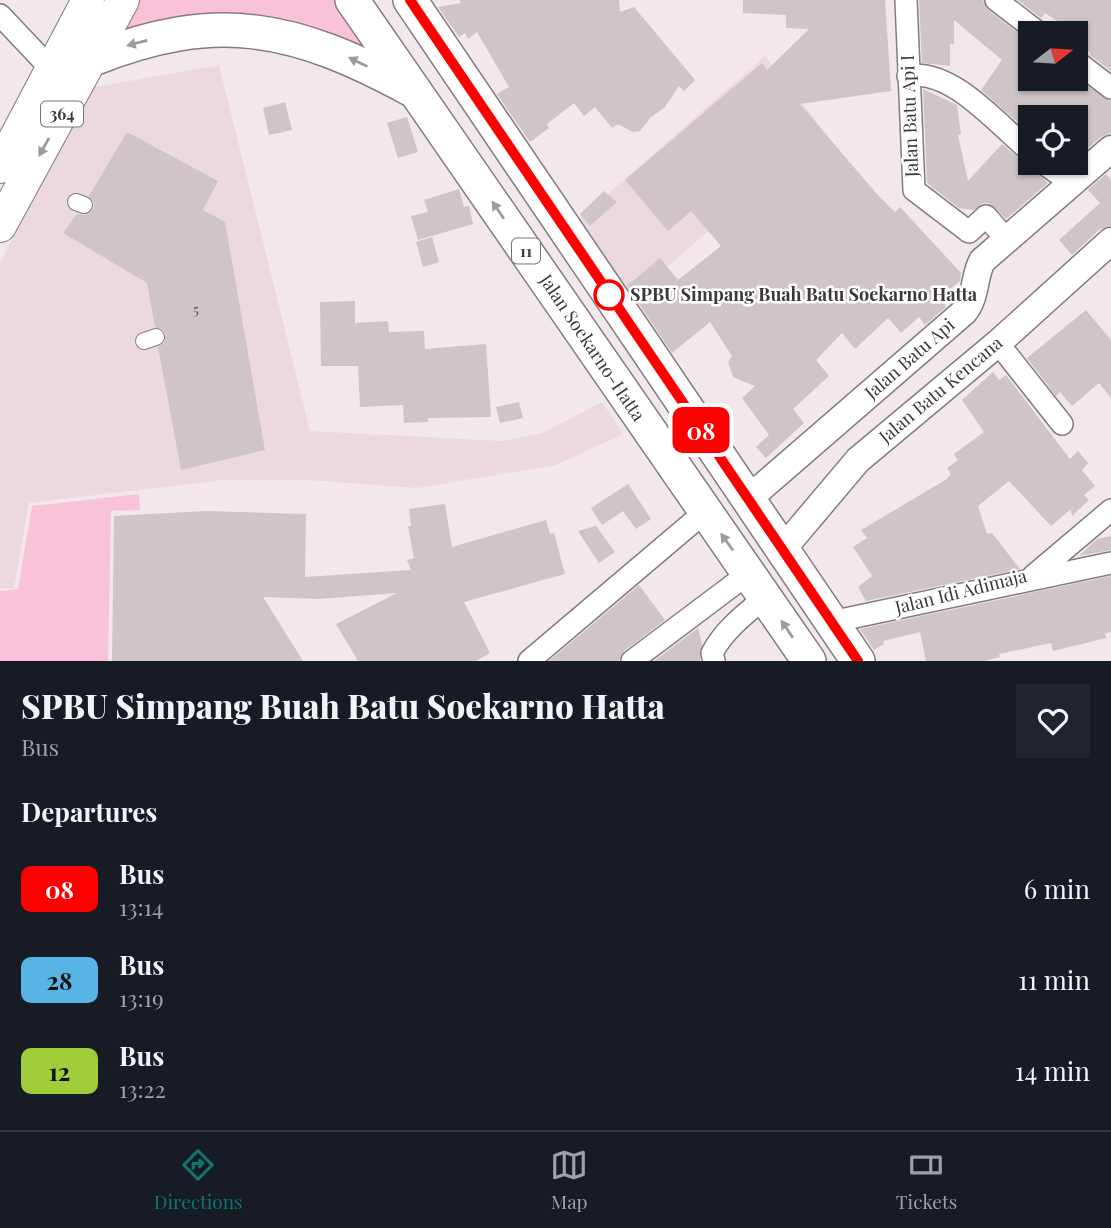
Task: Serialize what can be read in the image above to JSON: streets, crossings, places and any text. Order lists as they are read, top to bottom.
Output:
{
  "streets": {
    "highway": ["11", "Jalan Soekarno-Hatta"],
    "main road": ["364"],
    "street": [
      "Jalan Batu Api I",
      "Jalan Batu Api",
      "Jalan Batu Kencana",
      "Jalan Idi Adimaja"
    ]
  },
  "crossings": [
    ["Jalan Batu Api I", "Jalan Batu Api"],
    ["11", "Jalan Batu Api"],
    ["11", "Jalan Batu Kencana"],
    ["11", "Jalan Idi Adimaja"]
  ],
  "places": ["SPBU Simpang Buah Batu Soekarno Hatta"],
  "lines": ["bus line 08"],
  "house_numbers": ["5"],
  "north": "right",
  "page": {
    "on_map": "08",
    "heading": [
      ["SPBU Simpang Buah Batu Soekarno Hatta", "Bus"],
      "Departures"
    ],
    "list": [
      {
        "mark": "08",
        "name": "Bus",
        "note": "13:14",
        "value": "6 min"
      },
      {
        "mark": "28",
        "name": "Bus",
        "note": "13:19",
        "value": "11 min"
      },
      {
        "mark": "12",
        "name": "Bus",
        "note": "13:22",
        "value": "14 min"
      }
    ],
    "tabs": ["Directions", "Map", "Tickets"]
  }
}
